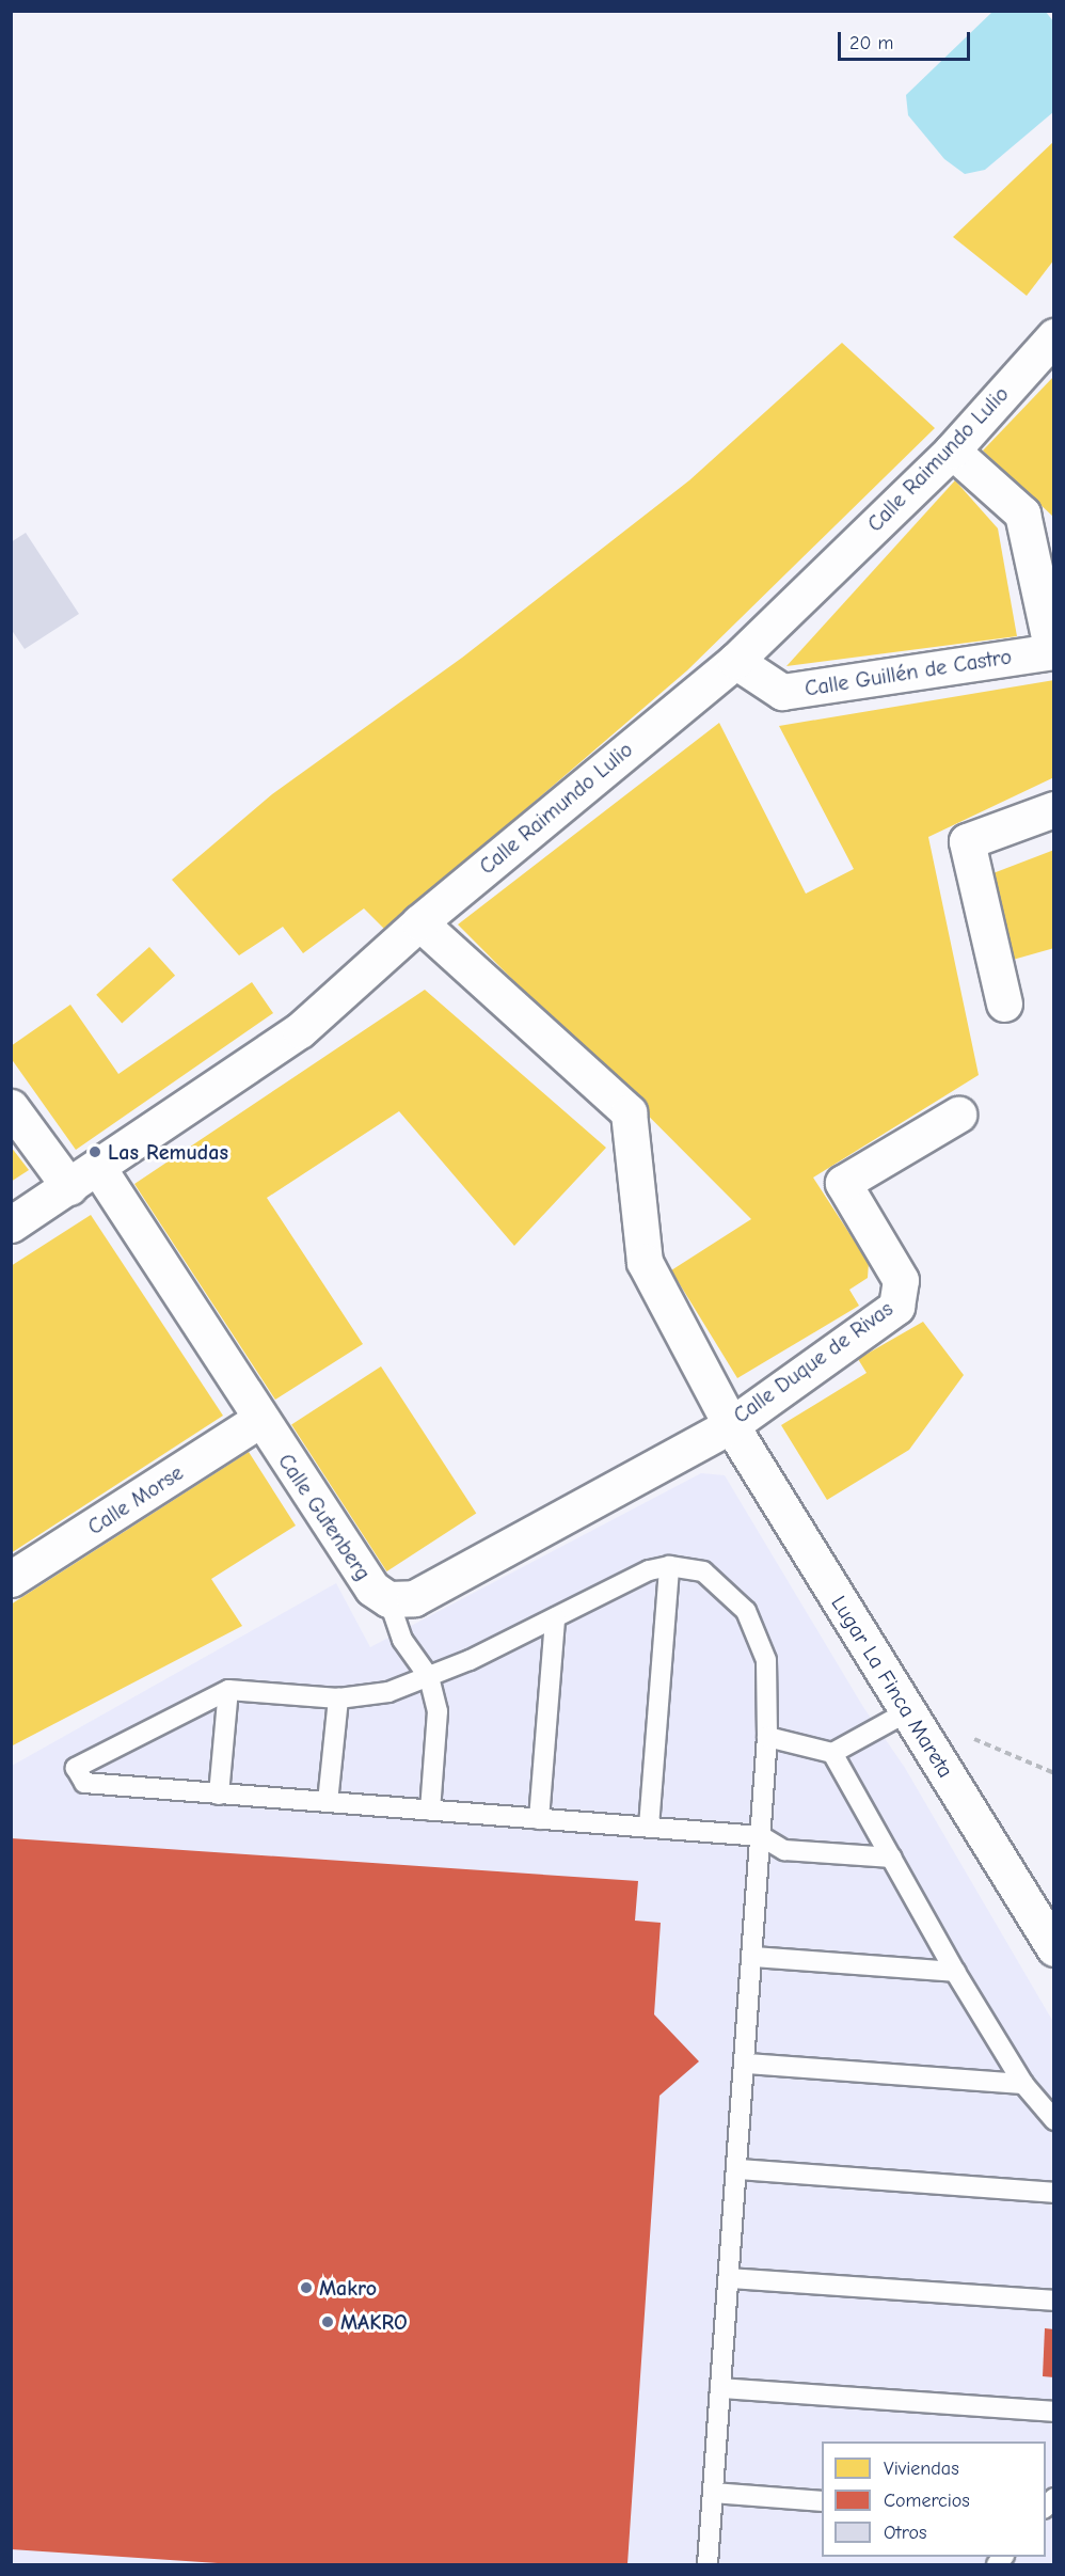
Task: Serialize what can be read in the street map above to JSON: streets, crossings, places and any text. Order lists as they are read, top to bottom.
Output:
{
  "streets": {
    "street": [
      "Calle Raimundo Lulio",
      "Calle Guillén de Castro",
      "Calle Duque de Rivas",
      "Calle Morse",
      "Calle Gutenberg",
      "Lugar La Finca Mareta"
    ]
  },
  "crossings": [
    ["Calle Raimundo Lulio", "Calle Guillén de Castro"],
    ["Calle Raimundo Lulio", "Calle Duque de Rivas"],
    ["Calle Raimundo Lulio", "Calle Gutenberg"],
    ["Calle Duque de Rivas", "Calle Gutenberg"],
    ["Calle Duque de Rivas", "Lugar La Finca Mareta"],
    ["Calle Morse", "Calle Gutenberg"],
    ["Calle Gutenberg", "Lugar La Finca Mareta"]
  ],
  "places": ["Las Remudas", "Makro", "MAKRO"],
  "legend": ["Viviendas", "Comercios", "Otros"],
  "scale_bar": "20 m"
}
